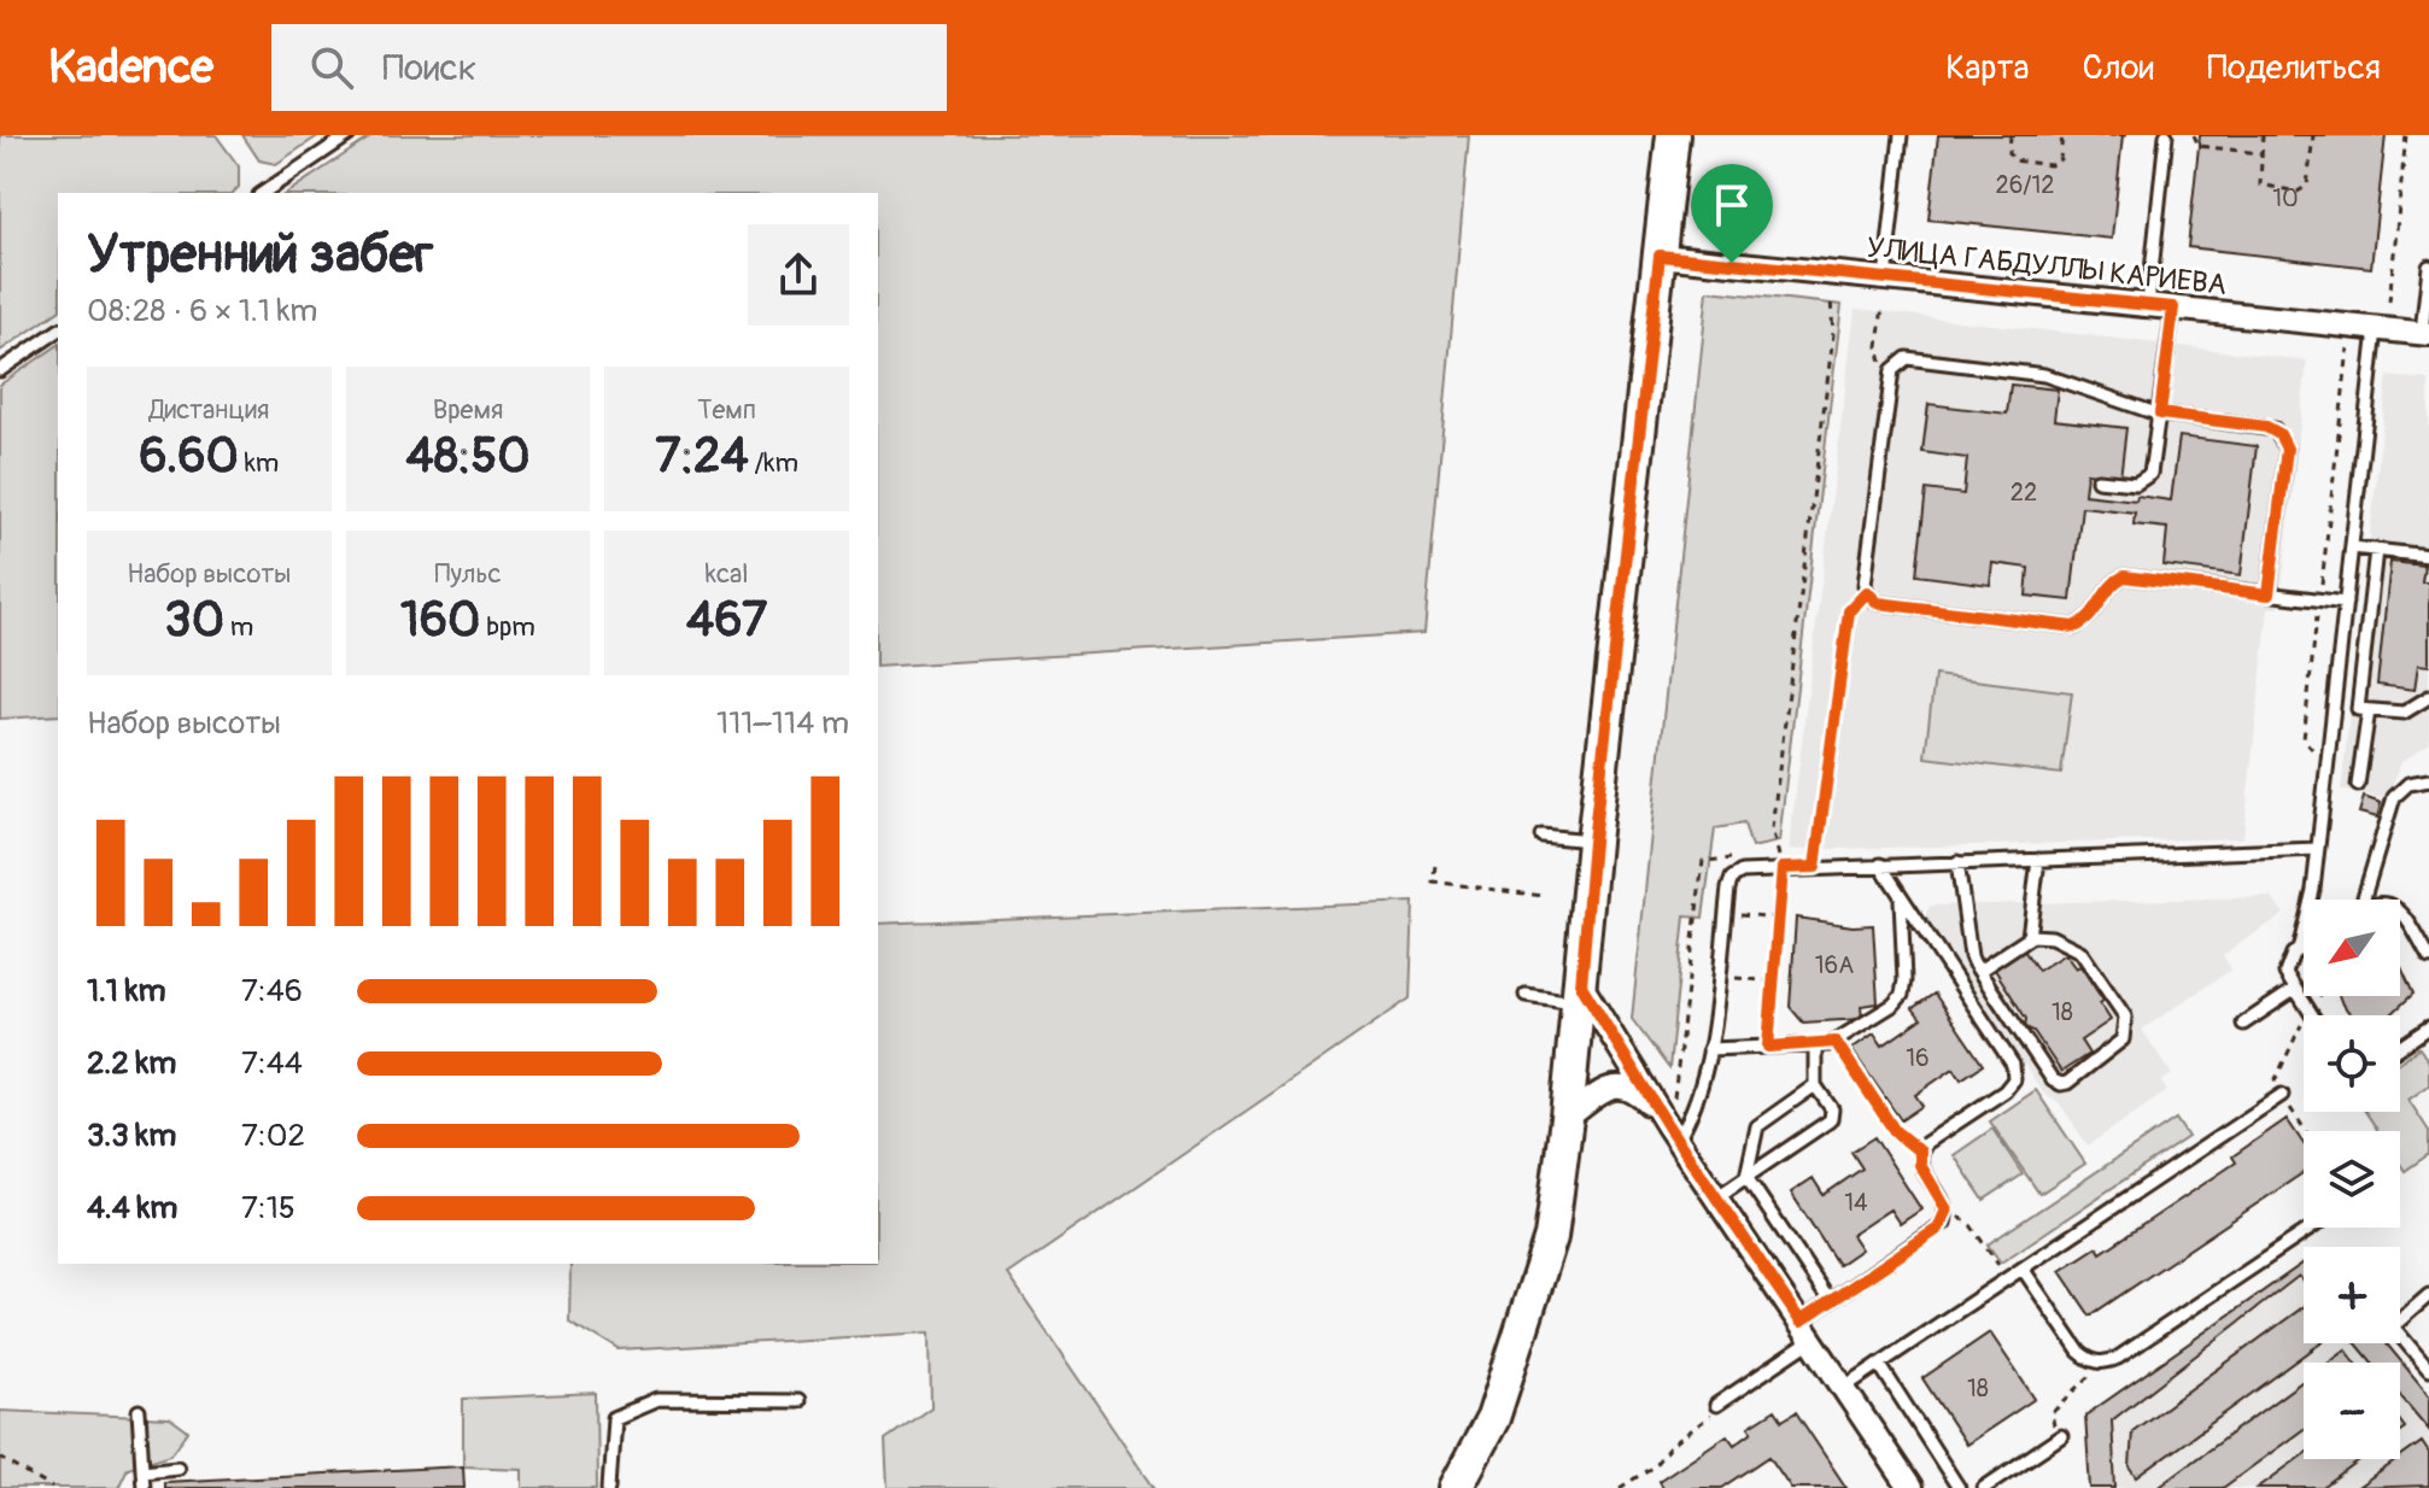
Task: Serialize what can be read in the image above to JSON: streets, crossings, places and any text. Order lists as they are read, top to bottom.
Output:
{
  "streets": {
    "street": ["УЛИЦА ГАБДУЛЛЫ КАРИЕВА"]
  },
  "house_numbers": [
    "26/12",
    "10",
    "22",
    "16А",
    "18",
    "16",
    "14",
    "18"
  ],
  "north": "bottom left",
  "page": {
    "header": "Kadence",
    "search": "Поиск",
    "nav": ["Карта", "Слои", "Поделиться"],
    "heading": ["Утренний забег", "08:28 · 6 × 1.1 km"],
    "stats": [
      ["Дистанция", "6.60 km"],
      ["Время", "48:50"],
      ["Темп", "7:24 /km"],
      ["Набор высоты", "30 m"],
      ["Пульс", "160 bpm"],
      ["kcal", "467"]
    ],
    "chart": ["Набор высоты", "111–114 m"],
    "map_buttons": ["+", "−"],
    "list": [
      {
        "name": "1.1 km",
        "note": "7:46"
      },
      {
        "name": "2.2 km",
        "note": "7:44"
      },
      {
        "name": "3.3 km",
        "note": "7:02"
      },
      {
        "name": "4.4 km",
        "note": "7:15"
      }
    ]
  }
}
